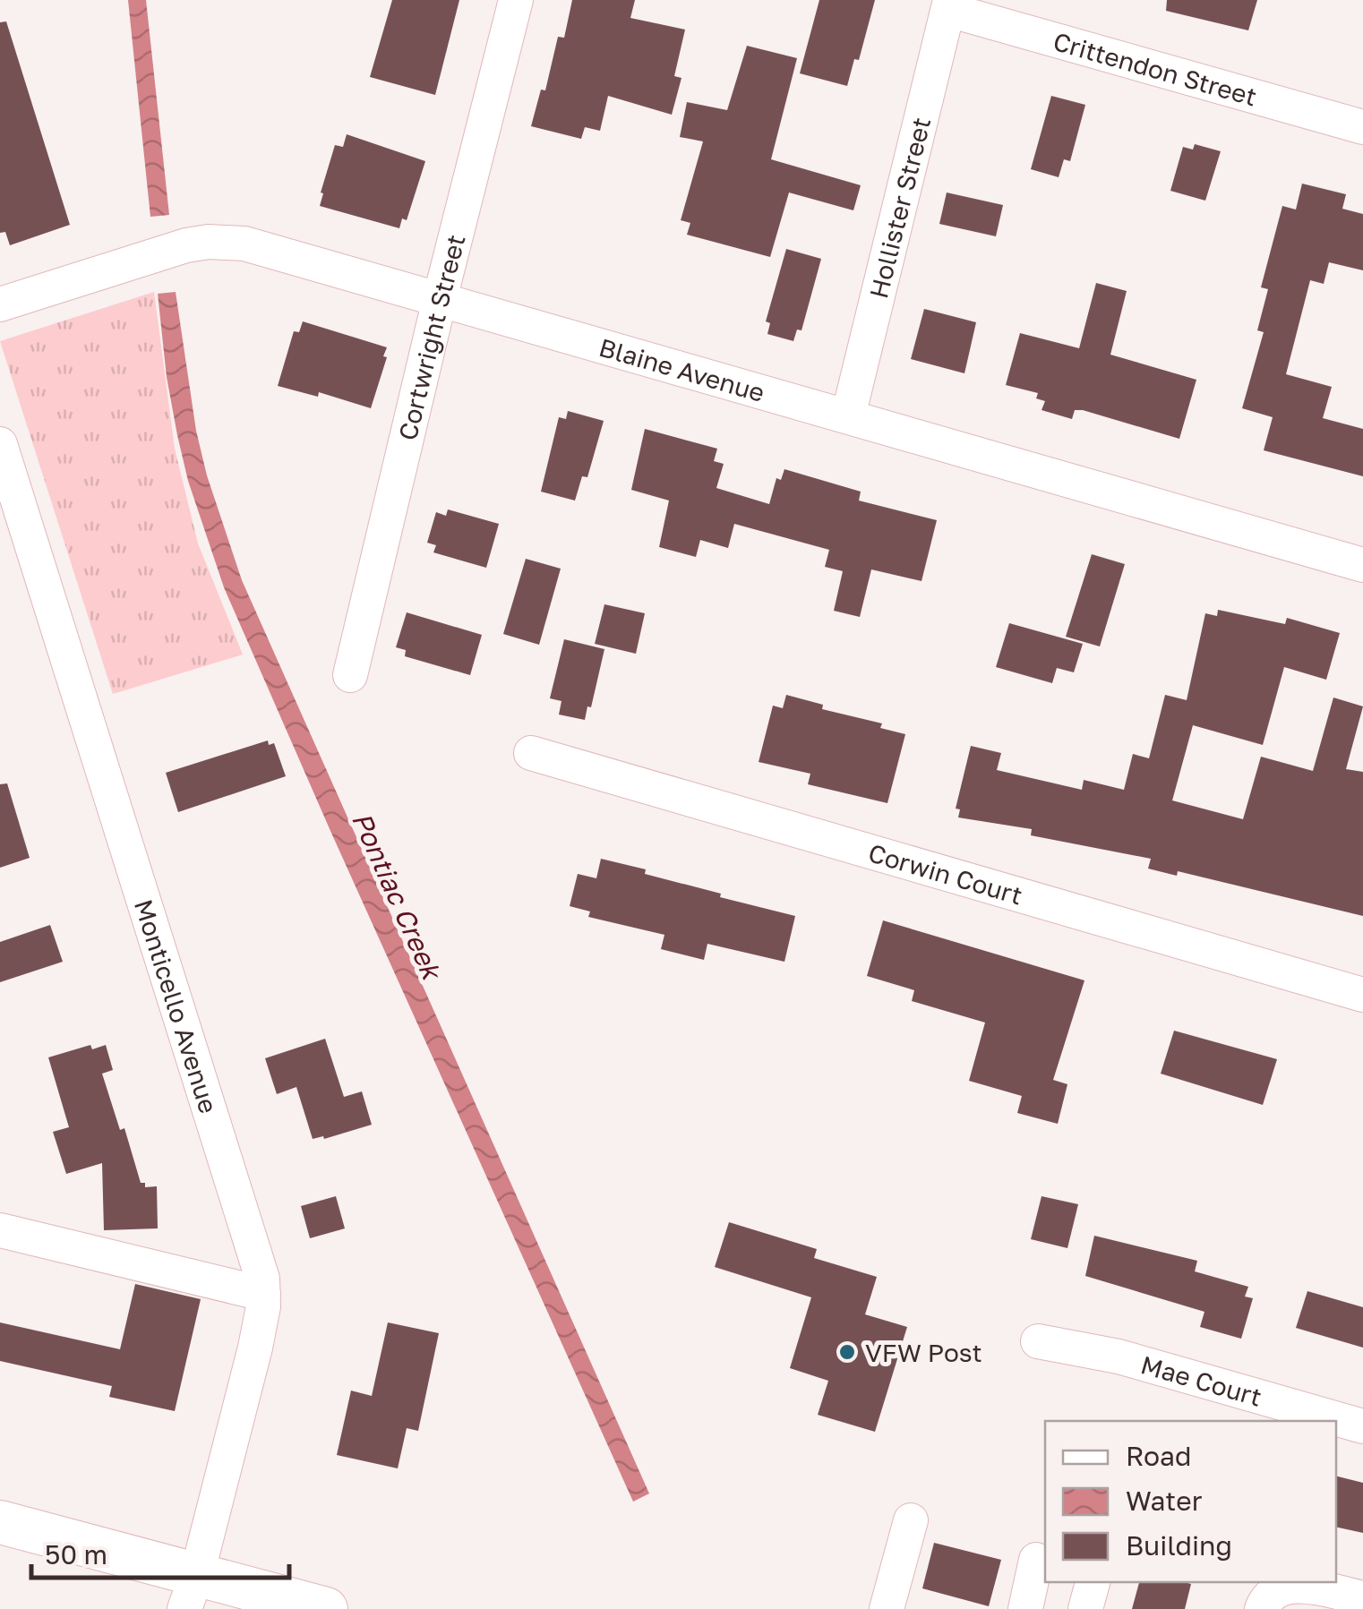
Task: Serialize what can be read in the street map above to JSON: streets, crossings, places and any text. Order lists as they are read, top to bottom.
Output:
{
  "streets": {
    "street": [
      "Crittendon Street",
      "Hollister Street",
      "Cortwright Street",
      "Blaine Avenue",
      "Corwin Court",
      "Monticello Avenue",
      "Mae Court"
    ]
  },
  "crossings": [
    ["Crittendon Street", "Hollister Street"],
    ["Hollister Street", "Blaine Avenue"],
    ["Cortwright Street", "Blaine Avenue"]
  ],
  "water": ["Pontiac Creek"],
  "places": ["VFW Post"],
  "legend": ["Road", "Water", "Building"],
  "scale_bar": "50 m"
}
